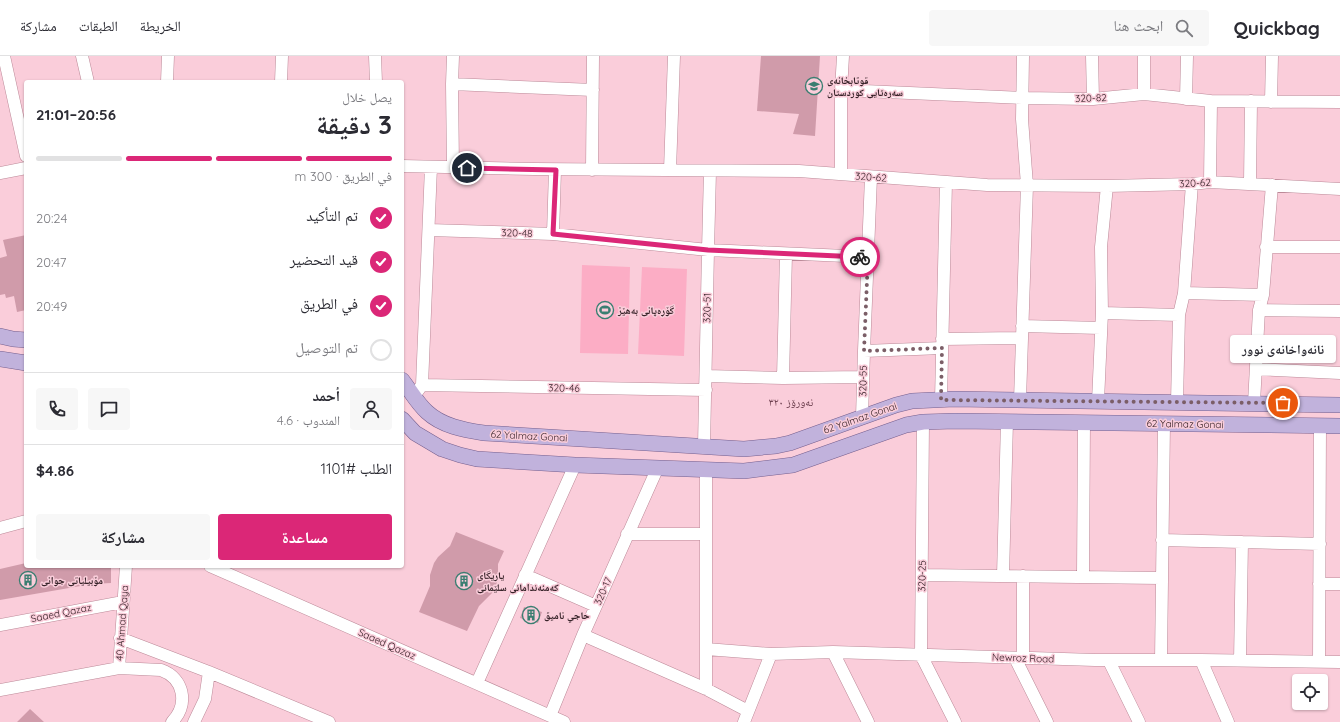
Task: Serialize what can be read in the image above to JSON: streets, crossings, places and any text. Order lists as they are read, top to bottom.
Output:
{
  "streets": {
    "main road": ["62 Yalmaz Gonai"],
    "street": [
      "320-82",
      "320-62",
      "320-48",
      "320-51",
      "320-55",
      "320-46",
      "320-25",
      "320-17",
      "Saaed Qazaz",
      "40 Ahmad Qaya",
      "Newroz Road"
    ]
  },
  "crossings": [
    ["320-62", "320-51"],
    ["320-62", "320-55"],
    ["320-48", "320-51"],
    ["320-48", "320-55"],
    ["320-51", "320-46"],
    ["320-51", "62 Yalmaz Gonai"],
    ["320-55", "62 Yalmaz Gonai"],
    ["320-46", "62 Yalmaz Gonai"],
    ["62 Yalmaz Gonai", "320-25"],
    ["62 Yalmaz Gonai", "320-17"],
    ["320-25", "Newroz Road"],
    ["320-17", "Saaed Qazaz"],
    ["Saaed Qazaz", "40 Ahmad Qaya"]
  ],
  "districts": ["نەورۆز ٣٢٠"],
  "places": {
    "school or university": ["قوتابخانەی سەرەتایی کوردستان"],
    "sports": ["گۆڕەپانی بەهێز"],
    "other": ["نانەواخانەی نوور"],
    "building": ["مۆبیلیاتی جوانی", "یاریگای کەمئەندامانی سلێمانی", "حاجي ناميق"]
  },
  "page": {
    "header": "Quickbag",
    "search": "ابحث هنا",
    "nav": ["الخريطة", "الطبقات", "مشاركة"],
    "heading": ["3 دقيقة", "يصل خلال", "20:56–21:01"],
    "panel": [
      "أحمد",
      "المندوب · 4.6",
      "الطلب #1101",
      "$4.86"
    ],
    "bar": "في الطريق · 300 m",
    "list": [
      ["تم التأكيد", "20:24"],
      ["قيد التحضير", "20:47"],
      ["في الطريق", "20:49"],
      "تم التوصيل"
    ],
    "bubble": "نانەواخانەی نوور",
    "buttons": ["مساعدة", "مشاركة"]
  }
}
